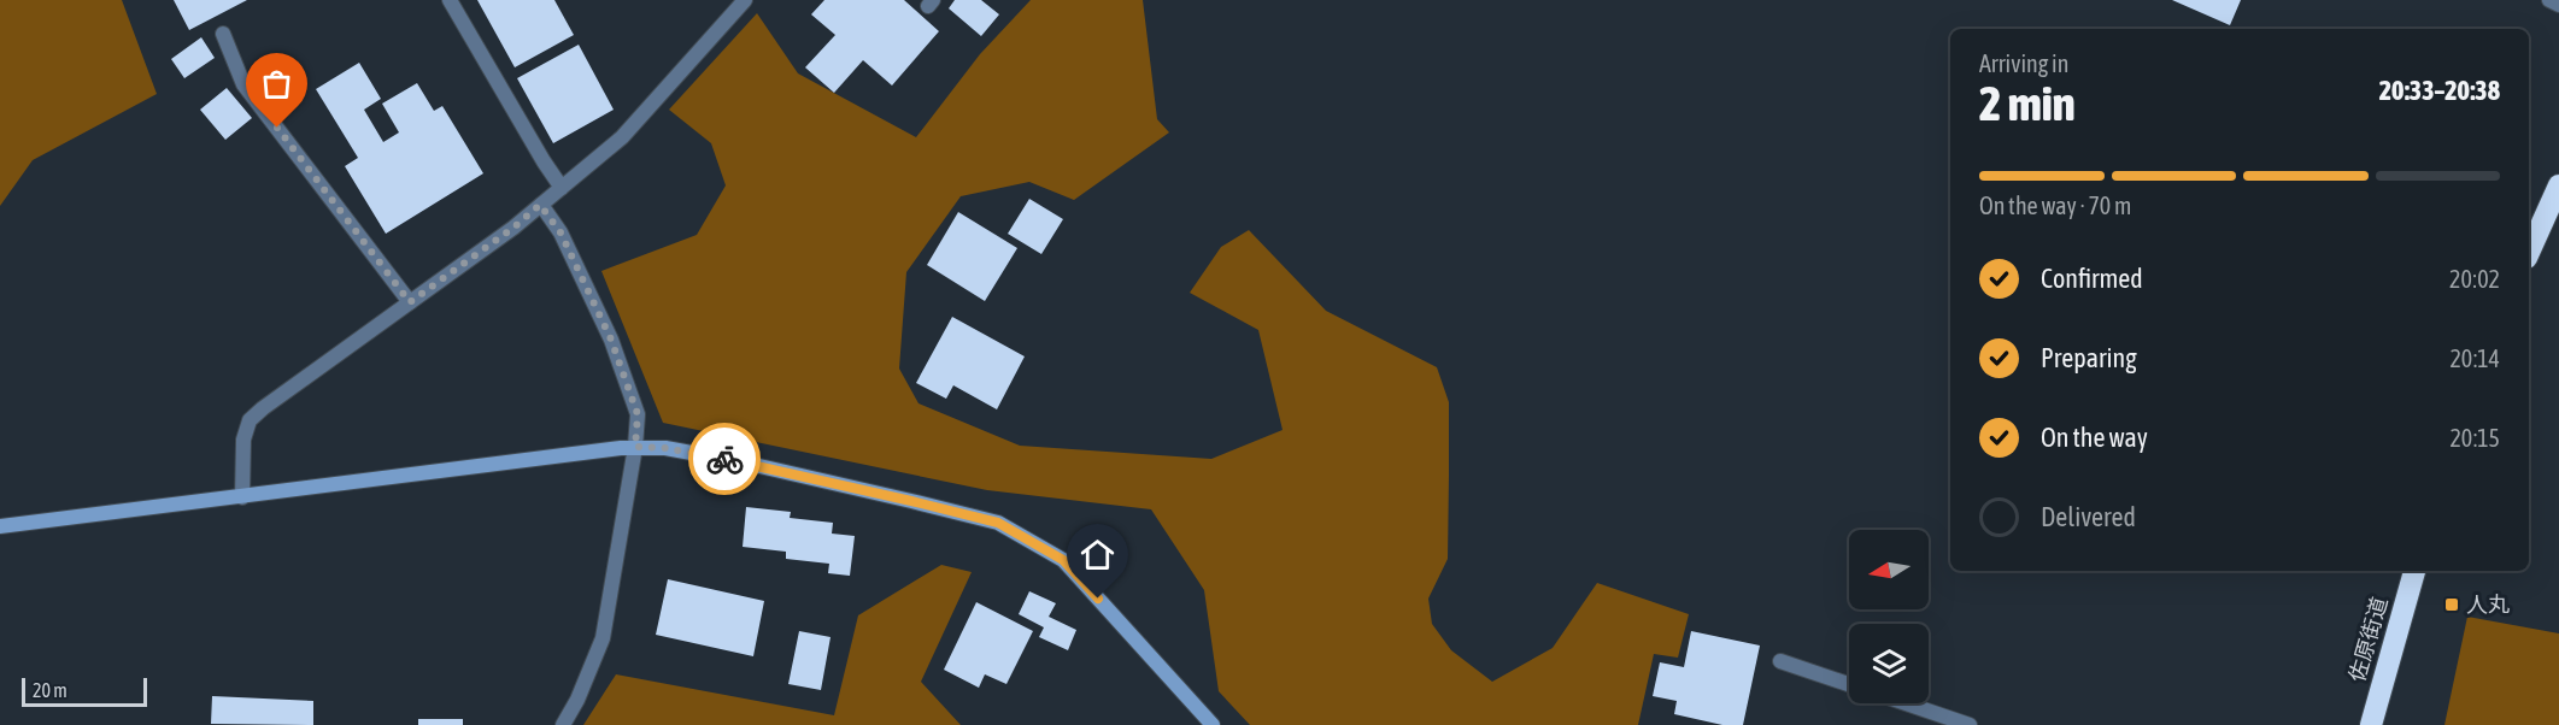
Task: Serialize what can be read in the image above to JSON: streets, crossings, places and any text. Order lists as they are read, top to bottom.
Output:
{
  "streets": {
    "highway": ["佐原街道"]
  },
  "places": {
    "transit": ["人丸"]
  },
  "scale_bar": "20 m",
  "north": "left",
  "page": {
    "heading": ["2 min", "Arriving in", "20:33–20:38"],
    "bar": "On the way · 70 m",
    "list": [
      ["Confirmed", "20:02"],
      ["Preparing", "20:14"],
      ["On the way", "20:15"],
      "Delivered"
    ],
    "scale": "20 m"
  }
}
